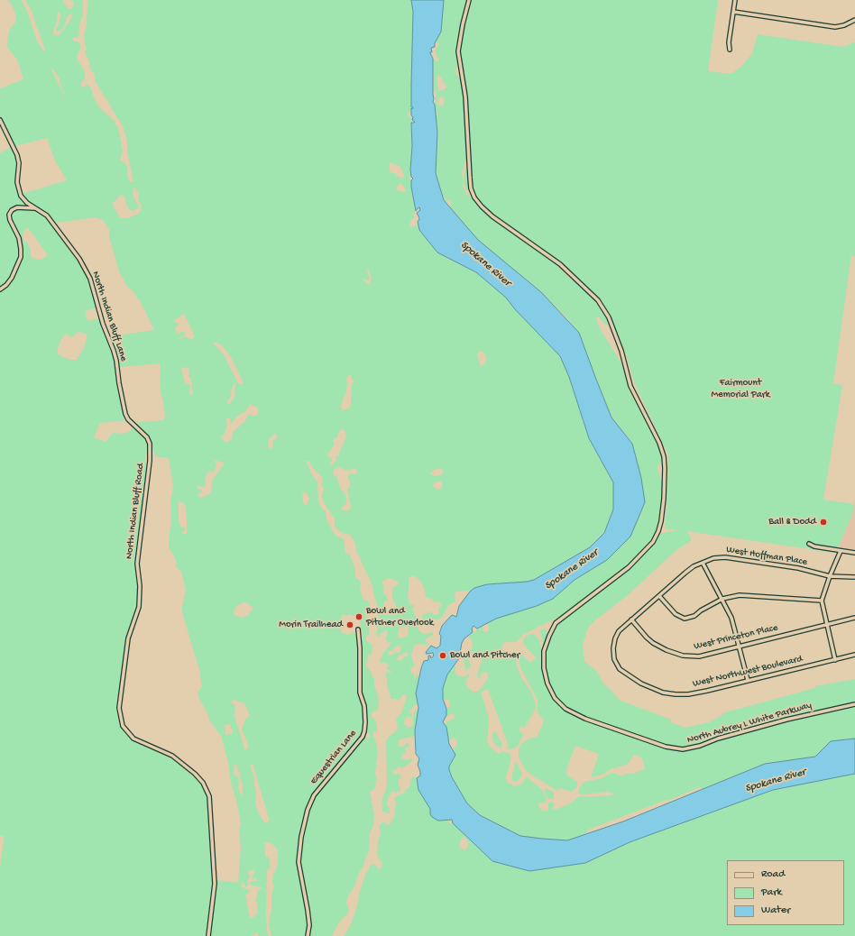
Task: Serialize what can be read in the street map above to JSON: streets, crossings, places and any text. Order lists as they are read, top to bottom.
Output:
{
  "streets": {
    "street": [
      "North Indian Bluff Lane",
      "North Indian Bluff Road",
      "West Hoffman Place",
      "West Princeton Place",
      "West Northwest Boulevard",
      "North Aubrey L White Parkway",
      "Equestrian Lane"
    ]
  },
  "crossings": [
    ["North Indian Bluff Lane", "North Indian Bluff Road"],
    ["West Hoffman Place", "West Princeton Place"],
    ["West Hoffman Place", "West Northwest Boulevard"],
    ["West Princeton Place", "West Northwest Boulevard"]
  ],
  "water": ["Spokane River"],
  "parks": ["Fairmount Memorial Park"],
  "places": [
    "Ball & Dodd",
    "Bowl and Pitcher Overlook",
    "Morin Trailhead",
    "Bowl and Pitcher"
  ],
  "legend": ["Road", "Park", "Water"]
}
